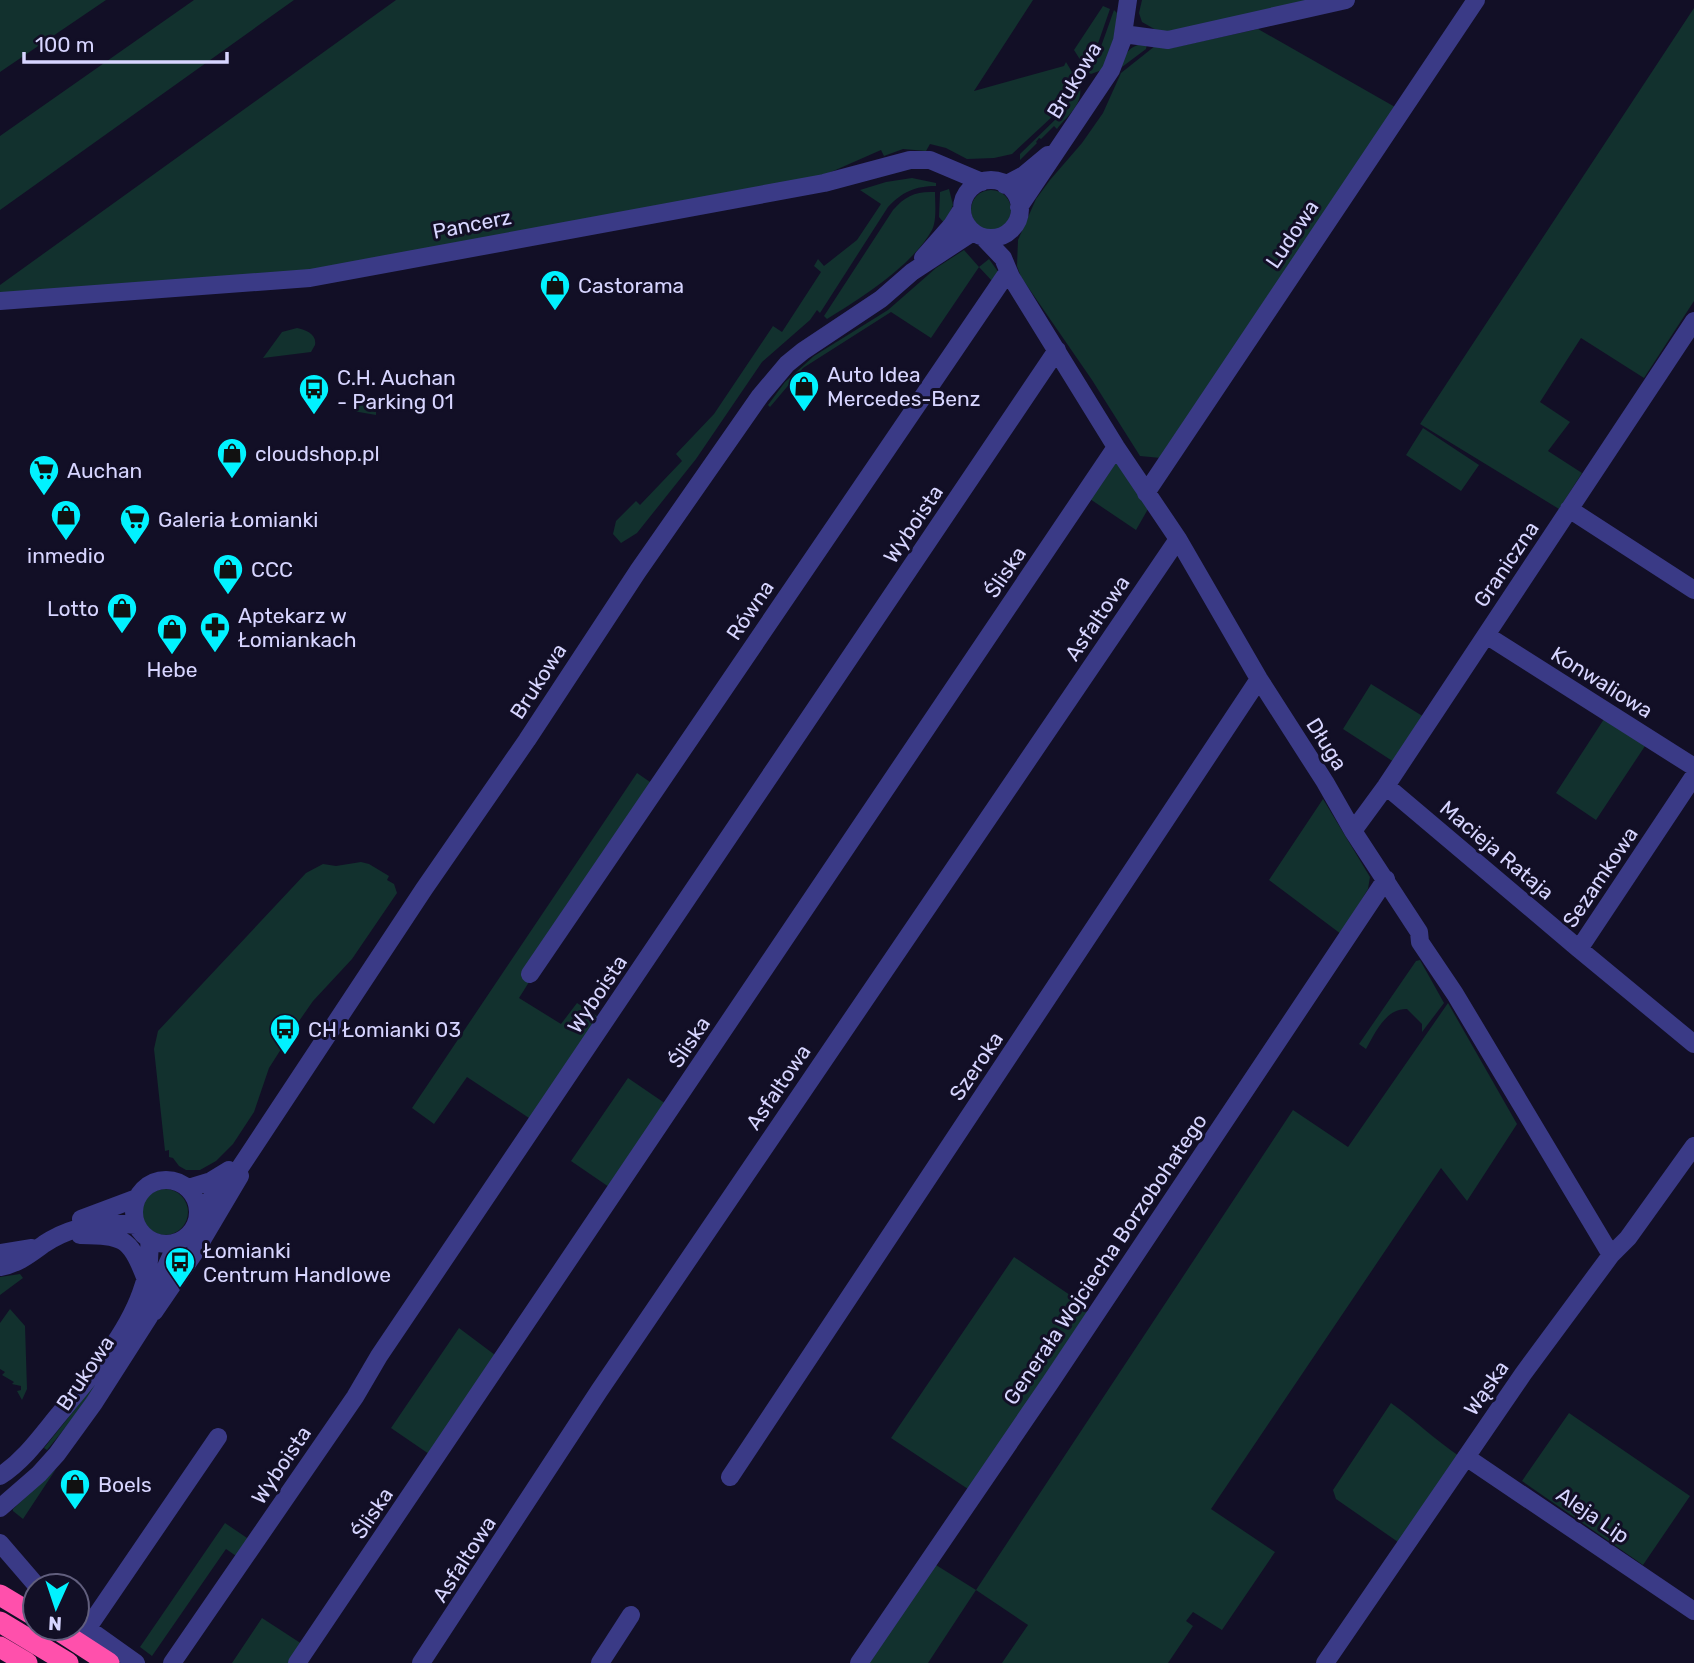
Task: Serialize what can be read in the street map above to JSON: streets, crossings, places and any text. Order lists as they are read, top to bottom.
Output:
{
  "streets": {
    "street": [
      "Brukowa",
      "Pancerz",
      "Ludowa",
      "Wyboista",
      "Graniczna",
      "Śliska",
      "Równa",
      "Asfaltowa",
      "Konwaliowa",
      "Długa",
      "Macieja Rataja",
      "Sezamkowa",
      "Szeroka",
      "Generała Wojciecha Borzobohatego",
      "Wąska",
      "Aleja Lip"
    ]
  },
  "crossings": [
    ["Brukowa", "Pancerz"],
    ["Brukowa", "Długa"],
    ["Pancerz", "Długa"],
    ["Ludowa", "Długa"],
    ["Wyboista", "Długa"],
    ["Graniczna", "Konwaliowa"],
    ["Graniczna", "Długa"],
    ["Graniczna", "Macieja Rataja"],
    ["Śliska", "Długa"],
    ["Równa", "Długa"],
    ["Asfaltowa", "Długa"],
    ["Długa", "Szeroka"],
    ["Długa", "Generała Wojciecha Borzobohatego"],
    ["Długa", "Wąska"],
    ["Macieja Rataja", "Sezamkowa"],
    ["Wąska", "Aleja Lip"]
  ],
  "places": {
    "shop": [
      "Castorama",
      "Auto Idea Mercedes-Benz",
      "cloudshop.pl",
      "inmedio",
      "CCC",
      "Lotto",
      "Hebe",
      "Boels"
    ],
    "bus stop": ["C.H. Auchan - Parking 01", "CH Łomianki 03", "Łomianki Centrum Handlowe"],
    "supermarket": ["Auchan", "Galeria Łomianki"],
    "pharmacy": ["Aptekarz w Łomiankach"]
  },
  "scale_bar": "100 m",
  "north": "bottom"
}
